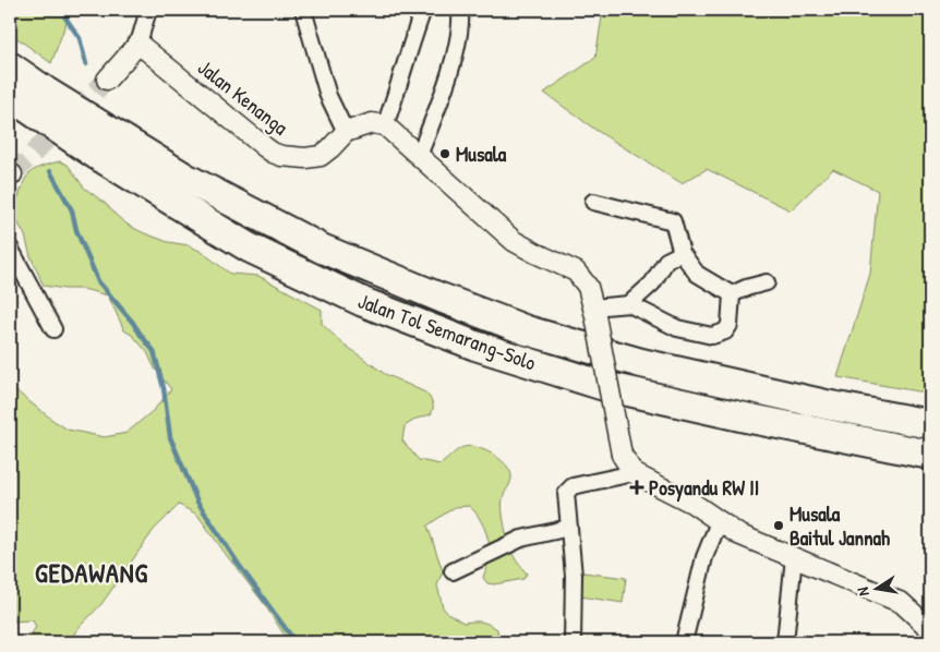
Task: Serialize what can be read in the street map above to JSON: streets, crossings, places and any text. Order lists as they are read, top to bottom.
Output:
{
  "streets": {
    "highway": ["Jalan Tol Semarang–Solo"],
    "street": ["Jalan Kenanga"]
  },
  "districts": ["GEDAWANG"],
  "places": {
    "other": ["Musala", "Musala Baitul Jannah"],
    "health": ["Posyandu RW II"]
  },
  "north": "left"
}
